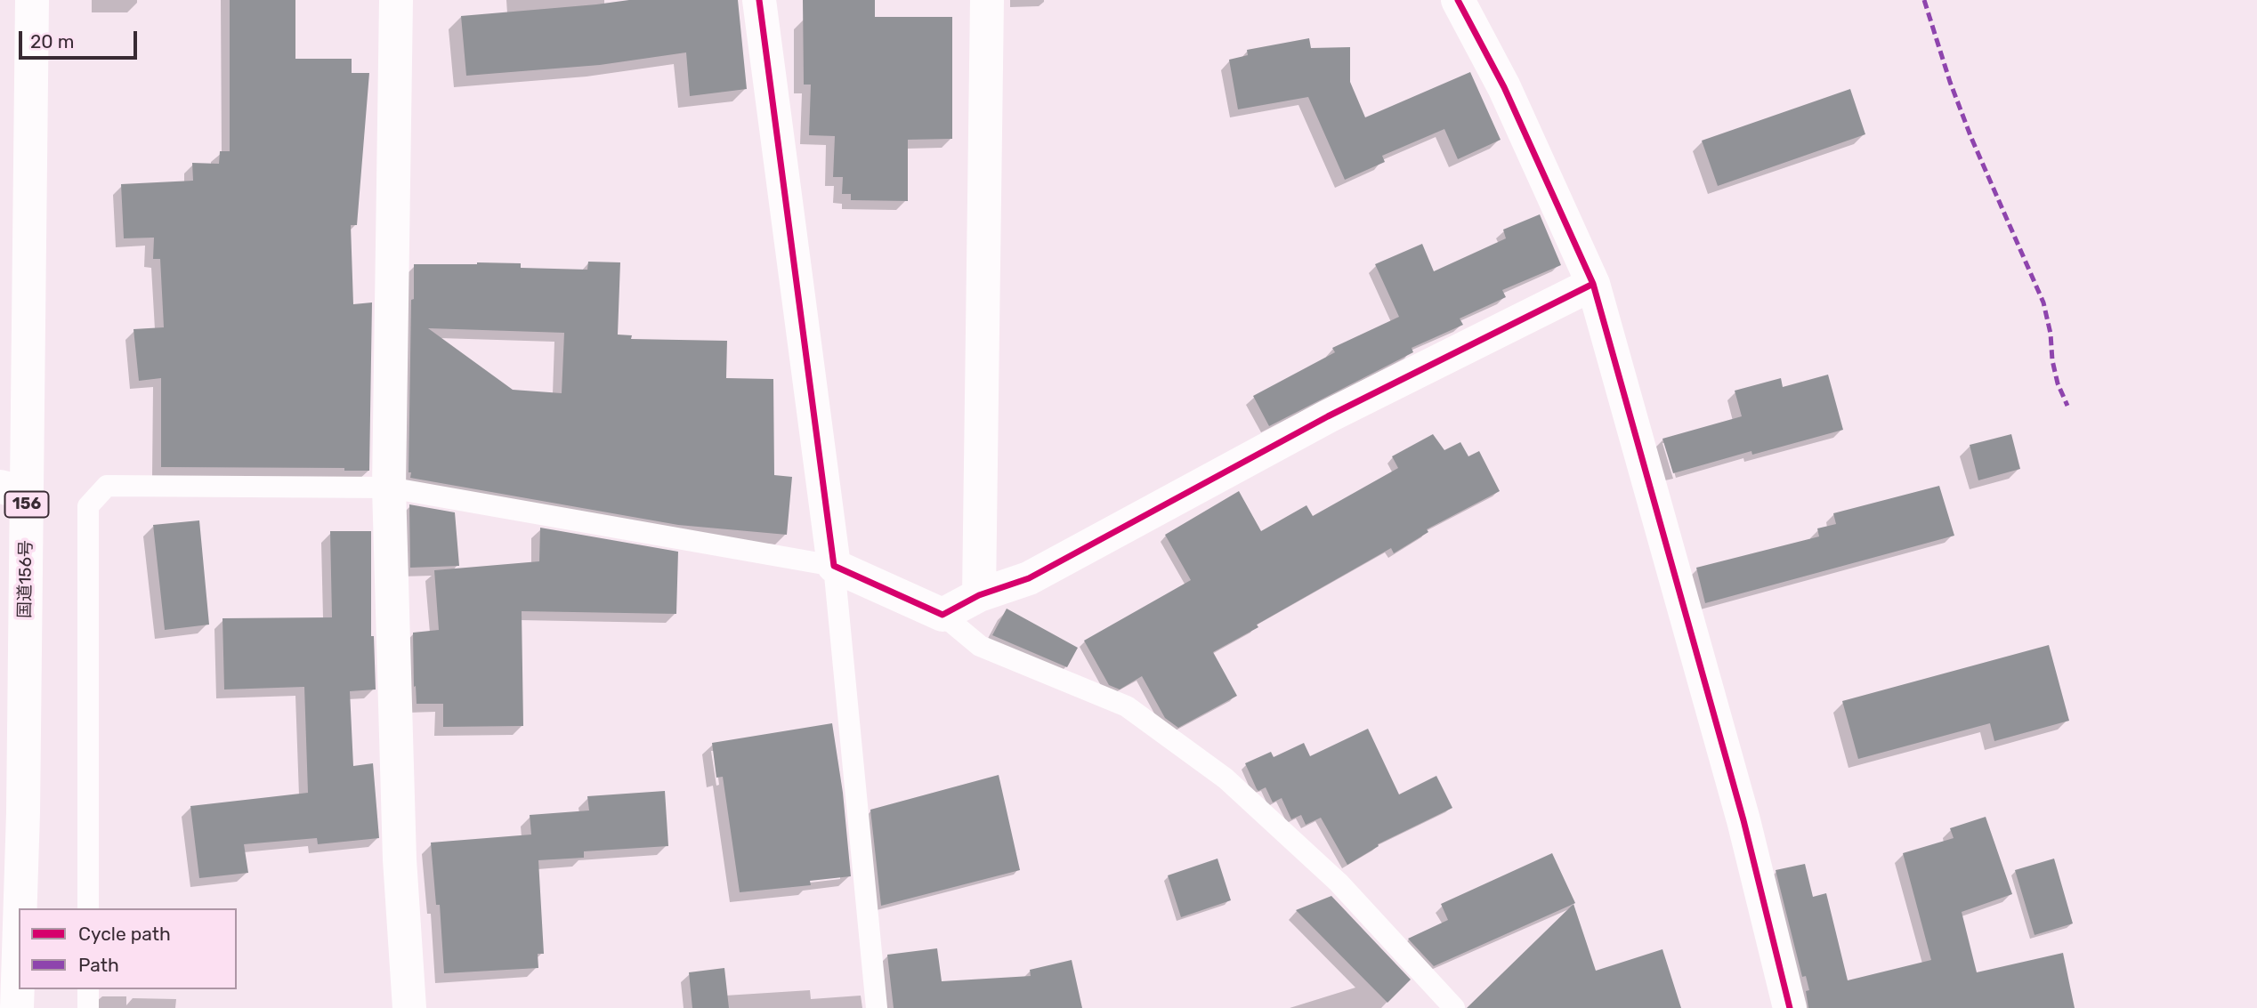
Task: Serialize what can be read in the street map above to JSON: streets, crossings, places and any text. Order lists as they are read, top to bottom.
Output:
{
  "streets": {
    "main road": ["156", "国道156号"]
  },
  "legend": ["Cycle path", "Path"],
  "scale_bar": "20 m"
}
